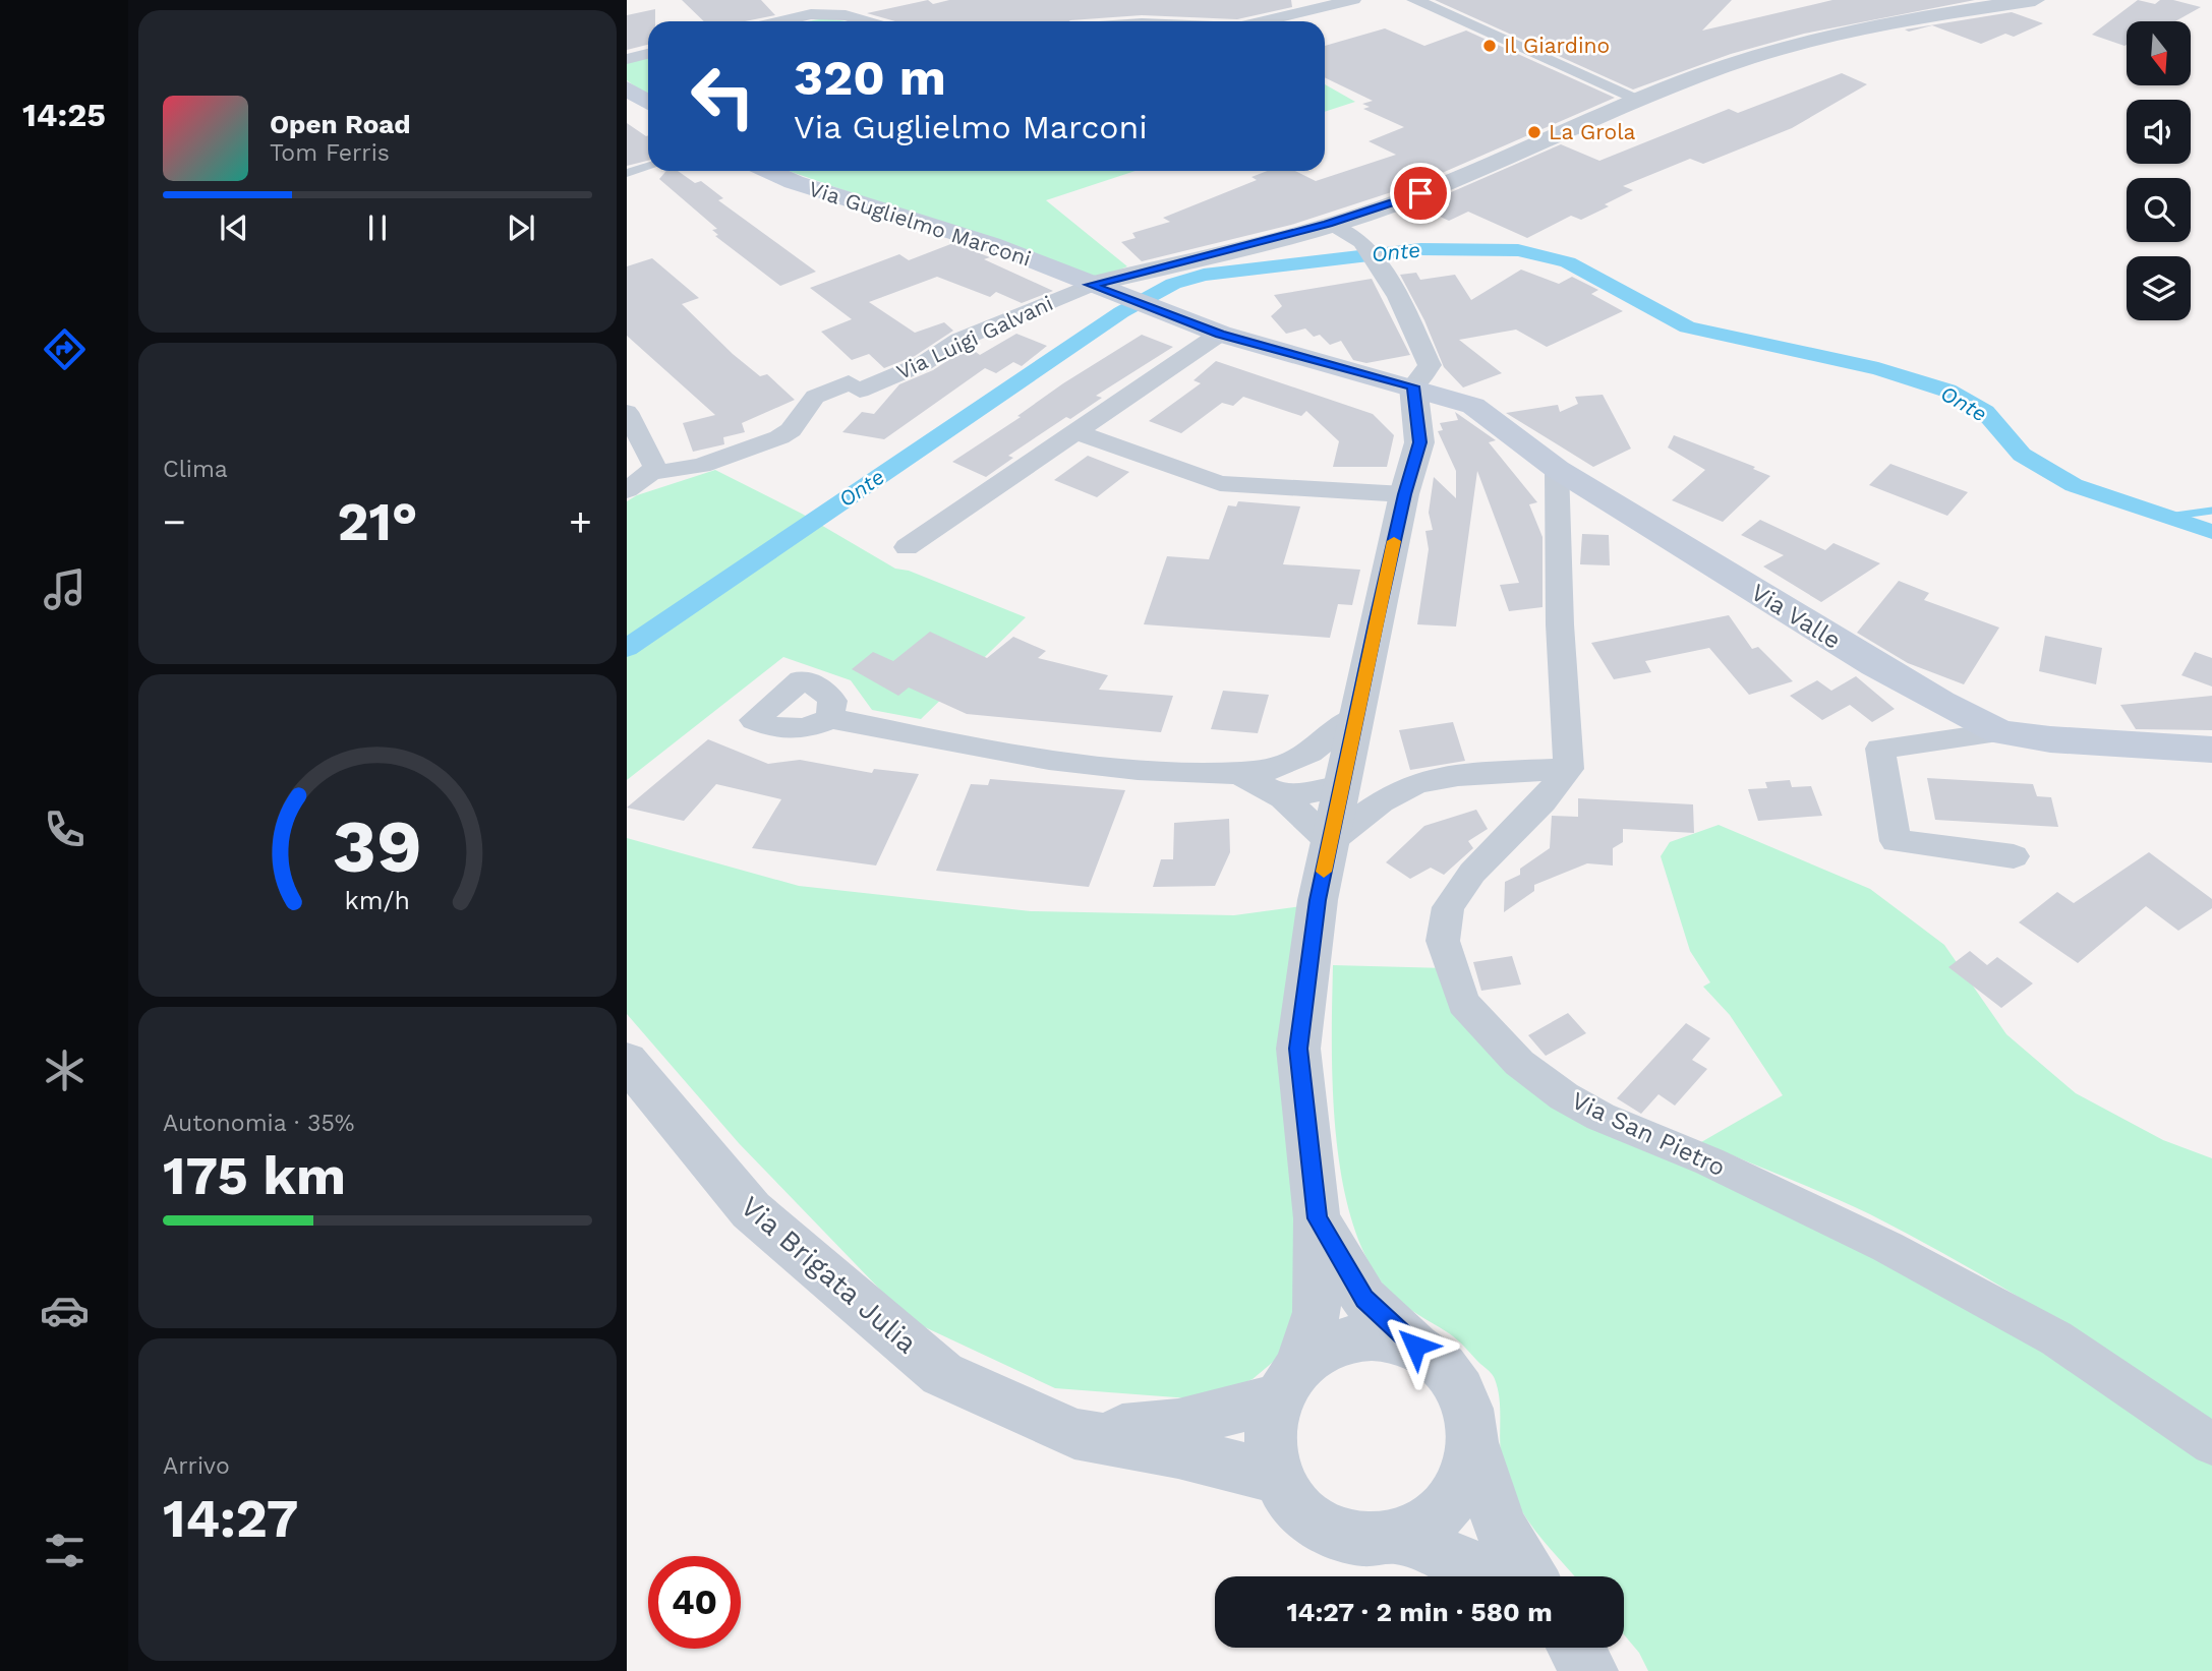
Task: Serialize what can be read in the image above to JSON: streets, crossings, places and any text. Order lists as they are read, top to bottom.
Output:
{
  "streets": {
    "main road": ["Via Guglielmo Marconi", "Via Valle"],
    "street": ["Via Luigi Galvani", "Via San Pietro", "Via Brigata Julia"]
  },
  "crossings": [
    ["Via Guglielmo Marconi", "Via Luigi Galvani"],
    ["Via Guglielmo Marconi", "Via Valle"]
  ],
  "water": ["Onte"],
  "places": ["Il Giardino", "La Grola"],
  "north": "bottom",
  "page": {
    "tabs": "14:25",
    "turn": ["320 m", "Via Guglielmo Marconi"],
    "song": ["Open Road", "Tom Ferris"],
    "tile": [
      "Clima",
      ["Autonomia · 35%", "175 km"],
      ["Arrivo", "14:27"]
    ],
    "heat": ["−", "21°", "+"],
    "limit": "40",
    "trip": "14:27 · 2 min · 580 m",
    "gauge": ["39", "km/h"]
  }
}
